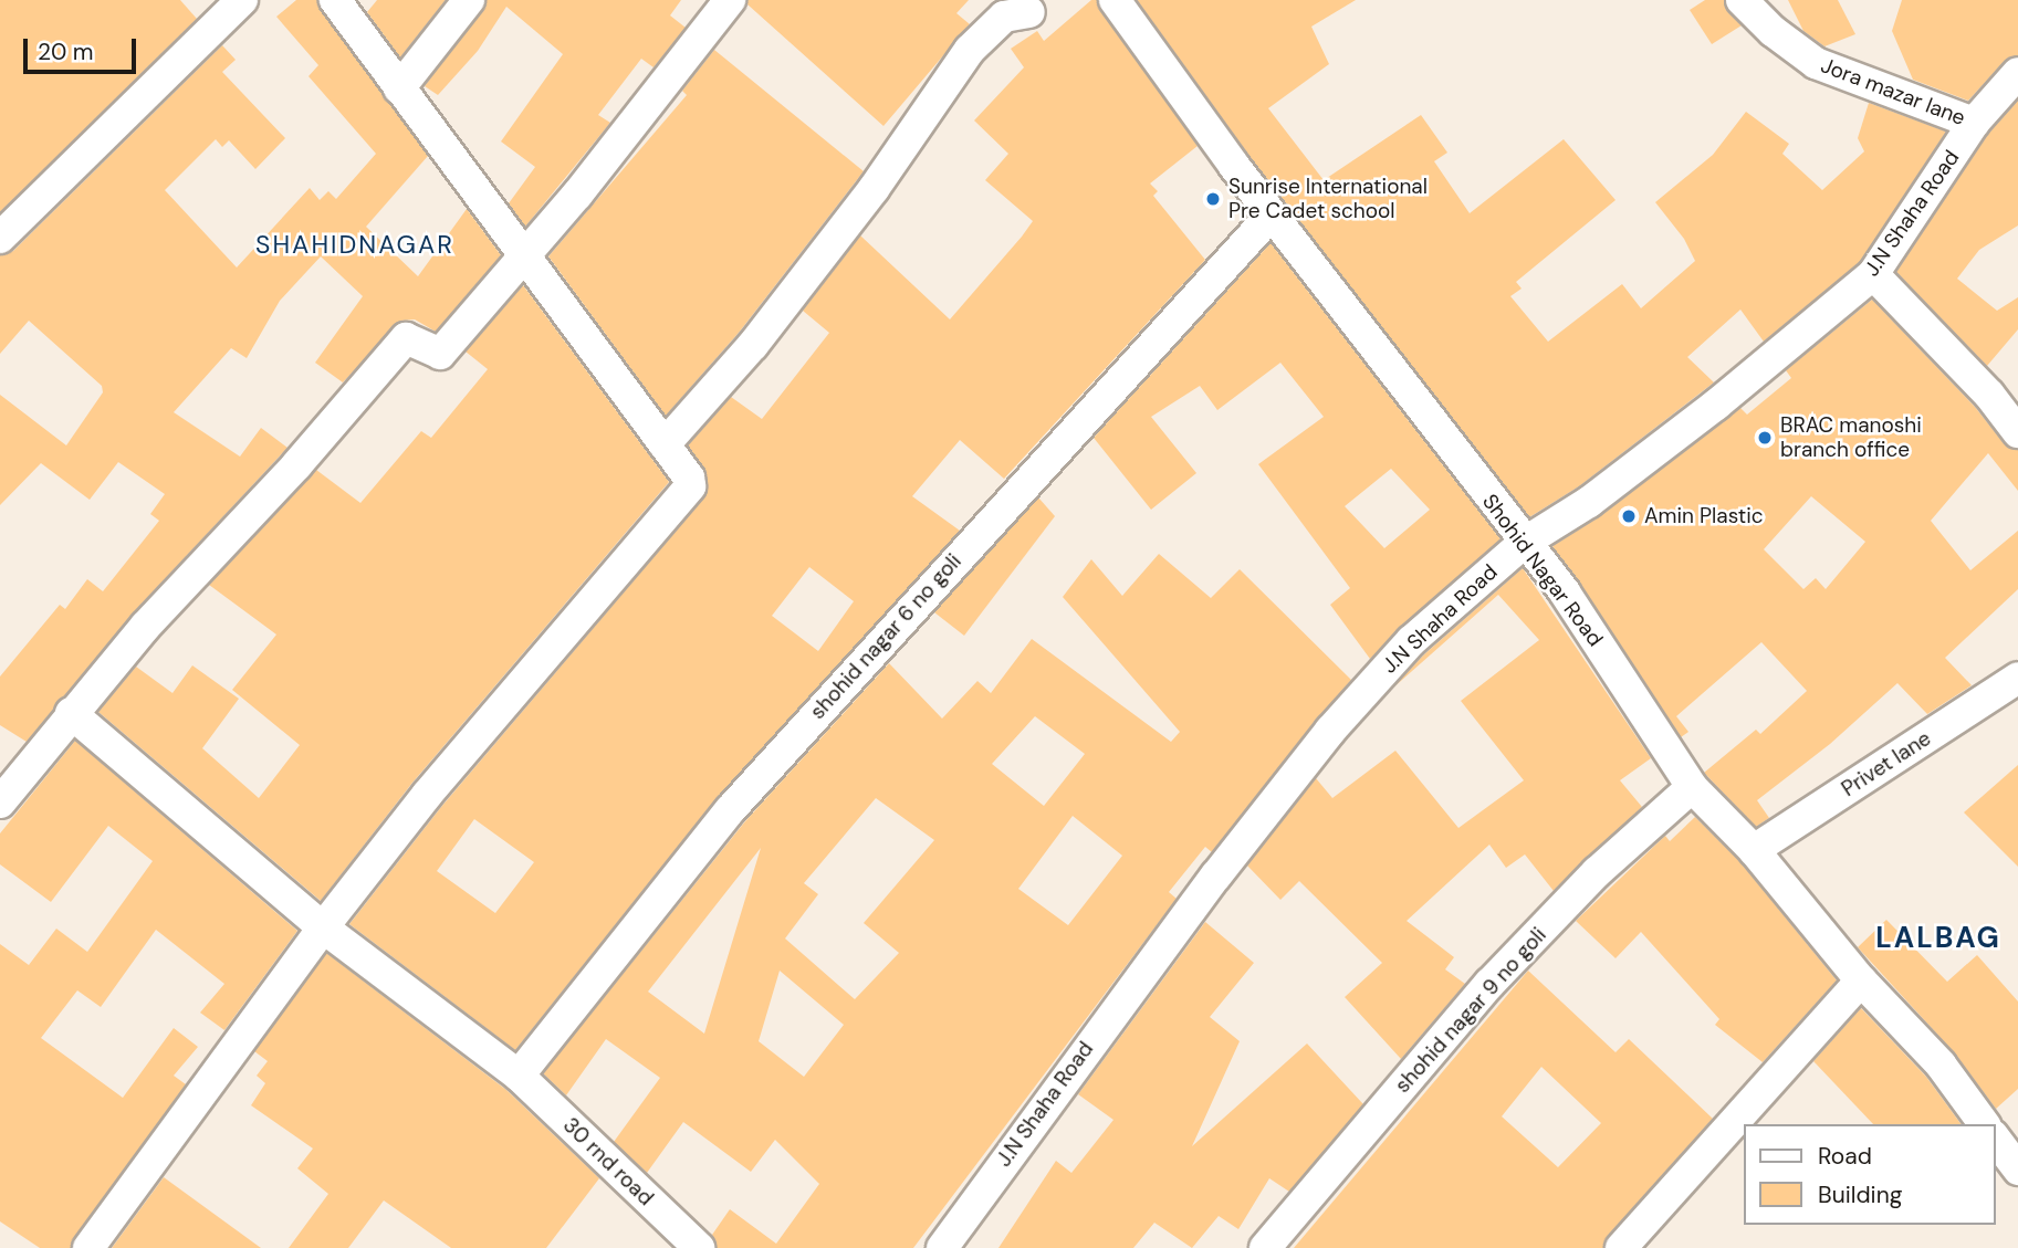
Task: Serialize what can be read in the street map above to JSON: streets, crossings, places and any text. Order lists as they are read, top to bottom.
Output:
{
  "streets": {
    "street": [
      "Jora mazar lane",
      "J.N Shaha Road",
      "Shohid Nagar Road",
      "shohid nagar 6 no goli",
      "Privet lane",
      "shohid nagar 9 no goli",
      "30 rnd road"
    ]
  },
  "crossings": [
    ["Jora mazar lane", "J.N Shaha Road"],
    ["J.N Shaha Road", "Shohid Nagar Road"],
    ["Shohid Nagar Road", "shohid nagar 6 no goli"],
    ["Shohid Nagar Road", "Privet lane"],
    ["Shohid Nagar Road", "shohid nagar 9 no goli"],
    ["shohid nagar 6 no goli", "30 rnd road"]
  ],
  "districts": ["SHAHIDNAGAR", "LALBAG"],
  "places": ["Sunrise International Pre Cadet school", "BRAC manoshi branch office", "Amin Plastic"],
  "legend": ["Road", "Building"],
  "scale_bar": "20 m"
}
